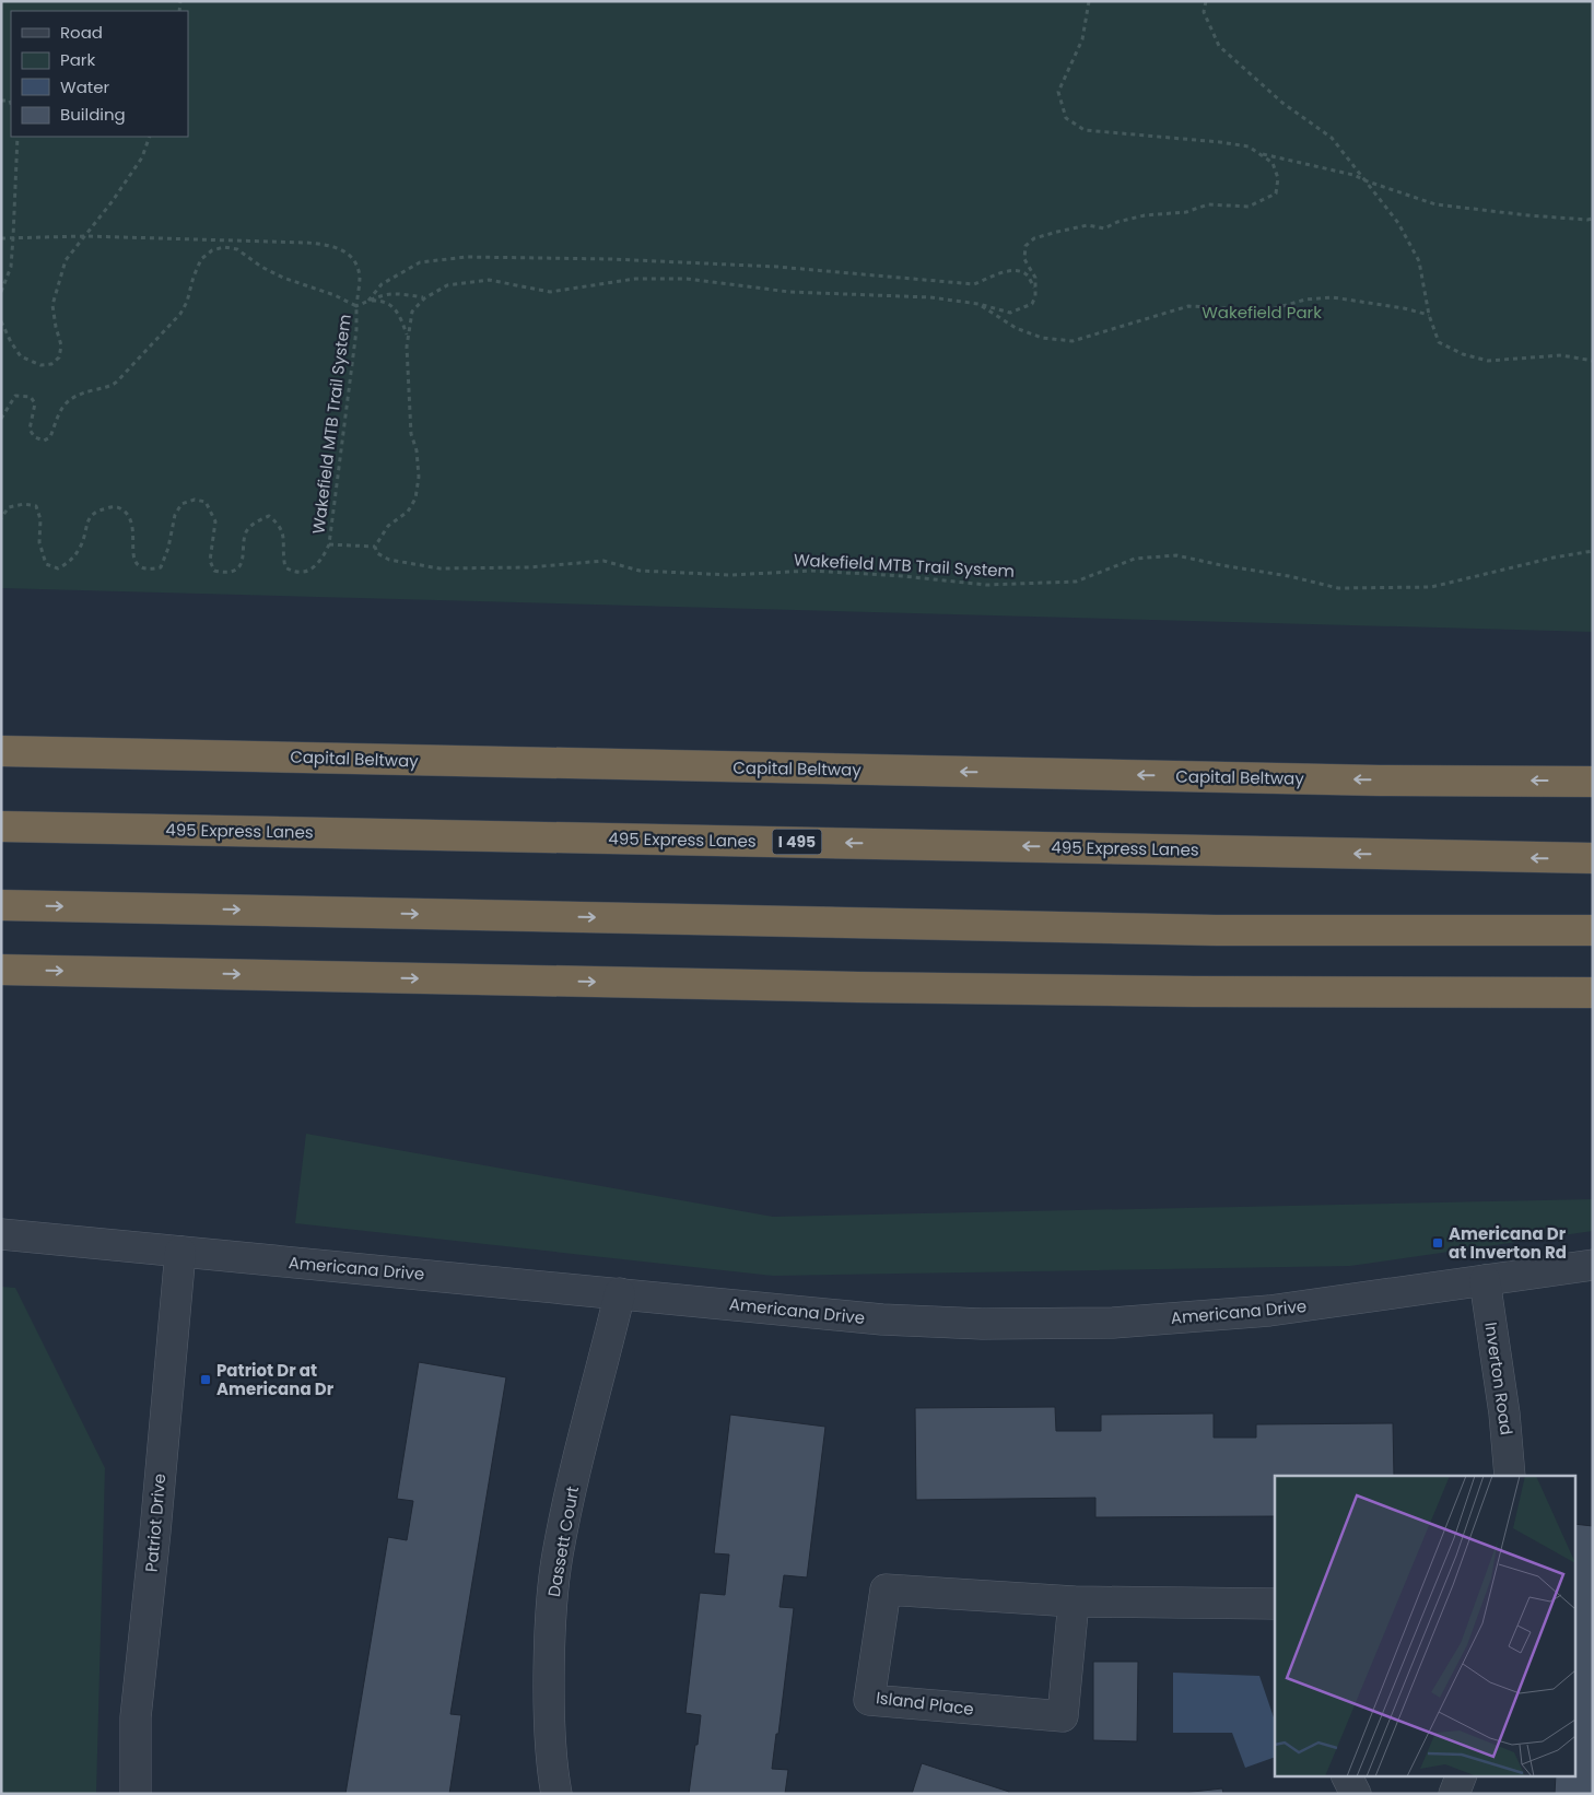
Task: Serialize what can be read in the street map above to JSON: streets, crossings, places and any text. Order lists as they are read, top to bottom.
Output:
{
  "streets": {
    "highway": ["Capital Beltway", "495 Express Lanes", "I 495"],
    "street": [
      "Americana Drive",
      "Inverton Road",
      "Patriot Drive",
      "Dassett Court",
      "Island Place"
    ],
    "path": ["Wakefield MTB Trail System"]
  },
  "crossings": [
    ["Americana Drive", "Inverton Road"],
    ["Americana Drive", "Patriot Drive"],
    ["Americana Drive", "Dassett Court"]
  ],
  "parks": ["Wakefield Park"],
  "places": {
    "transit": ["Americana Dr at Inverton Rd", "Patriot Dr at Americana Dr"]
  },
  "legend": [
    "Road",
    "Park",
    "Water",
    "Building"
  ]
}
